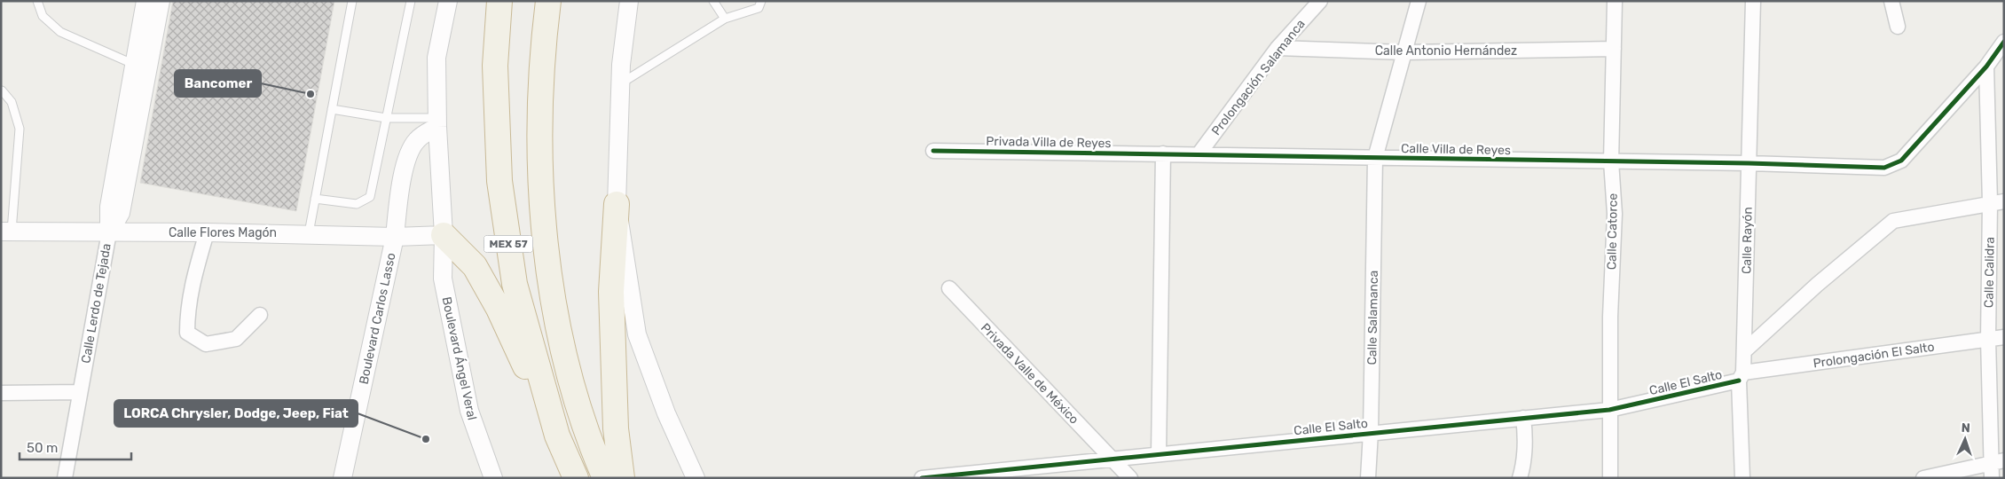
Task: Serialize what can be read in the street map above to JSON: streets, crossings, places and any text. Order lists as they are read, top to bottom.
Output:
{
  "streets": {
    "highway": ["MEX 57"],
    "street": [
      "Calle Antonio Hernández",
      "Prolongación Salamanca",
      "Privada Villa de Reyes",
      "Calle Villa de Reyes",
      "Calle Catorce",
      "Calle Flores Magón",
      "Calle Rayón",
      "Calle Calidra",
      "Calle Lerdo de Tejada",
      "Calle Salamanca",
      "Boulevard Carlos Lasso",
      "Prolongación El Salto",
      "Boulevard Ángel Veral",
      "Privada Valle de México",
      "Calle El Salto"
    ]
  },
  "crossings": [
    ["Calle Antonio Hernández", "Prolongación Salamanca"],
    ["Calle Antonio Hernández", "Calle Catorce"],
    ["Calle Antonio Hernández", "Calle Salamanca"],
    ["Prolongación Salamanca", "Calle Villa de Reyes"],
    ["Privada Villa de Reyes", "Calle Villa de Reyes"],
    ["Calle Villa de Reyes", "Calle Catorce"],
    ["Calle Villa de Reyes", "Calle Rayón"],
    ["Calle Villa de Reyes", "Calle Calidra"],
    ["Calle Villa de Reyes", "Calle Salamanca"],
    ["Calle Catorce", "Calle El Salto"],
    ["Calle Flores Magón", "Calle Lerdo de Tejada"],
    ["Calle Flores Magón", "Boulevard Carlos Lasso"],
    ["Calle Flores Magón", "Boulevard Ángel Veral"],
    ["Calle Rayón", "Prolongación El Salto"],
    ["Calle Rayón", "Calle El Salto"],
    ["Calle Calidra", "Prolongación El Salto"],
    ["Calle Salamanca", "Calle El Salto"],
    ["Prolongación El Salto", "Calle El Salto"],
    ["Privada Valle de México", "Calle El Salto"]
  ],
  "places": ["Bancomer", "LORCA Chrysler, Dodge, Jeep, Fiat"],
  "scale_bar": "50 m",
  "north": "top"
}
